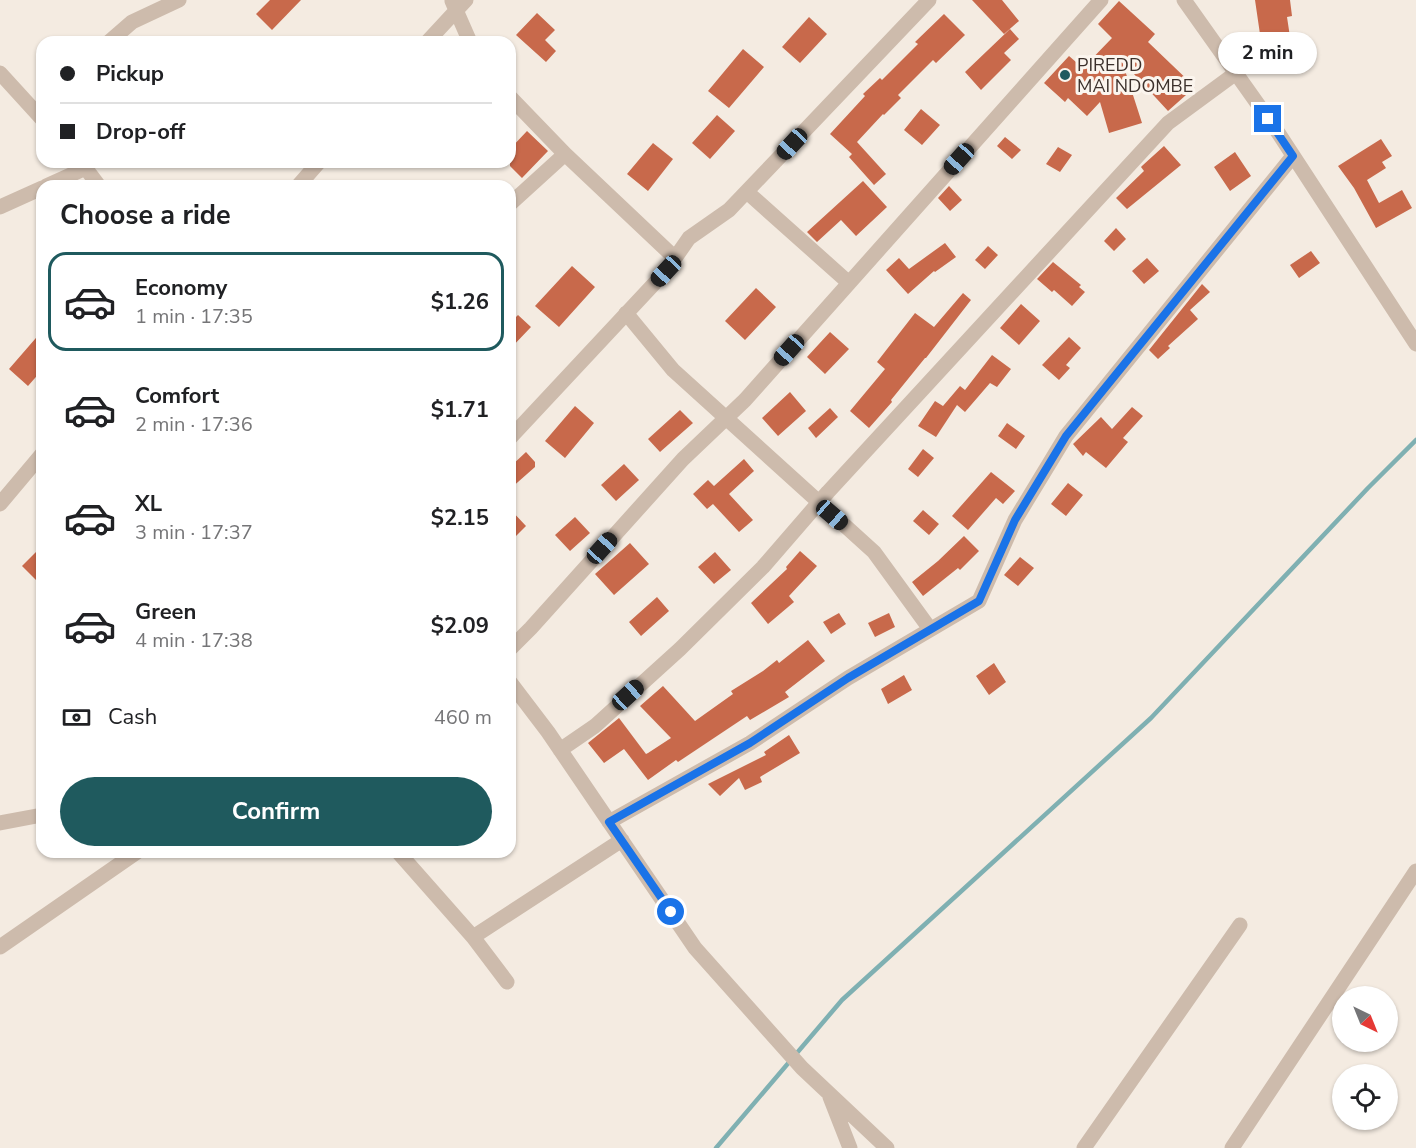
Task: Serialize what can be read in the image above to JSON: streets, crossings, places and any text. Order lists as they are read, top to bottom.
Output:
{
  "places": ["PIREDD MAI NDOMBE"],
  "north": "bottom right",
  "page": {
    "bubble": "2 min",
    "banner": ["Pickup", "Drop-off"],
    "heading": "Choose a ride",
    "list": [
      {
        "name": "Economy",
        "note": "1 min · 17:35",
        "value": "$1.26"
      },
      {
        "name": "Comfort",
        "note": "2 min · 17:36",
        "value": "$1.71"
      },
      {
        "name": "XL",
        "note": "3 min · 17:37",
        "value": "$2.15"
      },
      {
        "name": "Green",
        "note": "4 min · 17:38",
        "value": "$2.09"
      }
    ],
    "pay": ["Cash", "460 m"],
    "buttons": "Confirm"
  }
}
